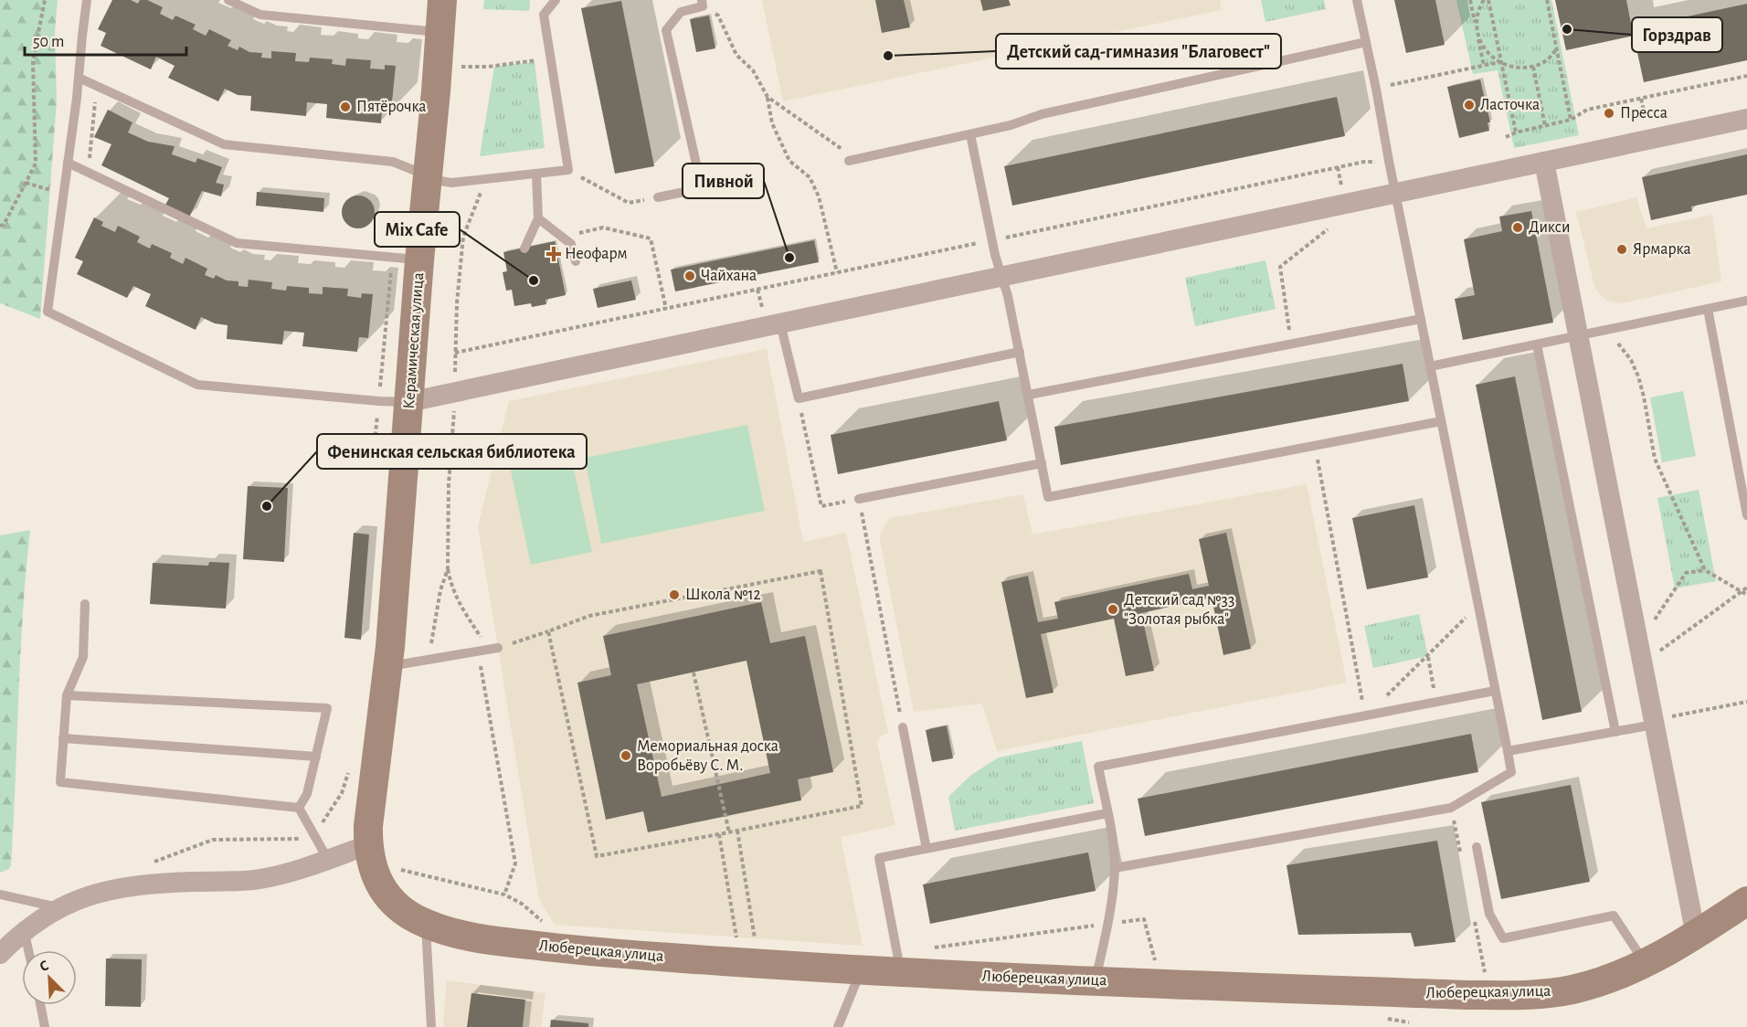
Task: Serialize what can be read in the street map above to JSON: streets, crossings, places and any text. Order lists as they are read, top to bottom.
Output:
{
  "streets": {
    "main road": ["Керамическая улица", "Люберецкая улица"]
  },
  "crossings": [
    ["Керамическая улица", "Люберецкая улица"]
  ],
  "places": {
    "other": [
      "Горздрав",
      "Детский сад-гимназия \"Благовест\"",
      "Ласточка",
      "Пятёрочка",
      "Пресса",
      "Дикси",
      "Ярмарка",
      "Пивной",
      "Чайхана",
      "Mix Cafe",
      "Фенинская сельская библиотека",
      "Школа №12",
      "Детский сад №33 \"Золотая рыбка\"",
      "Мемориальная доска Воробьёву С. М."
    ],
    "health": ["Неофарм"]
  },
  "scale_bar": "50 m",
  "north": "top left"
}
